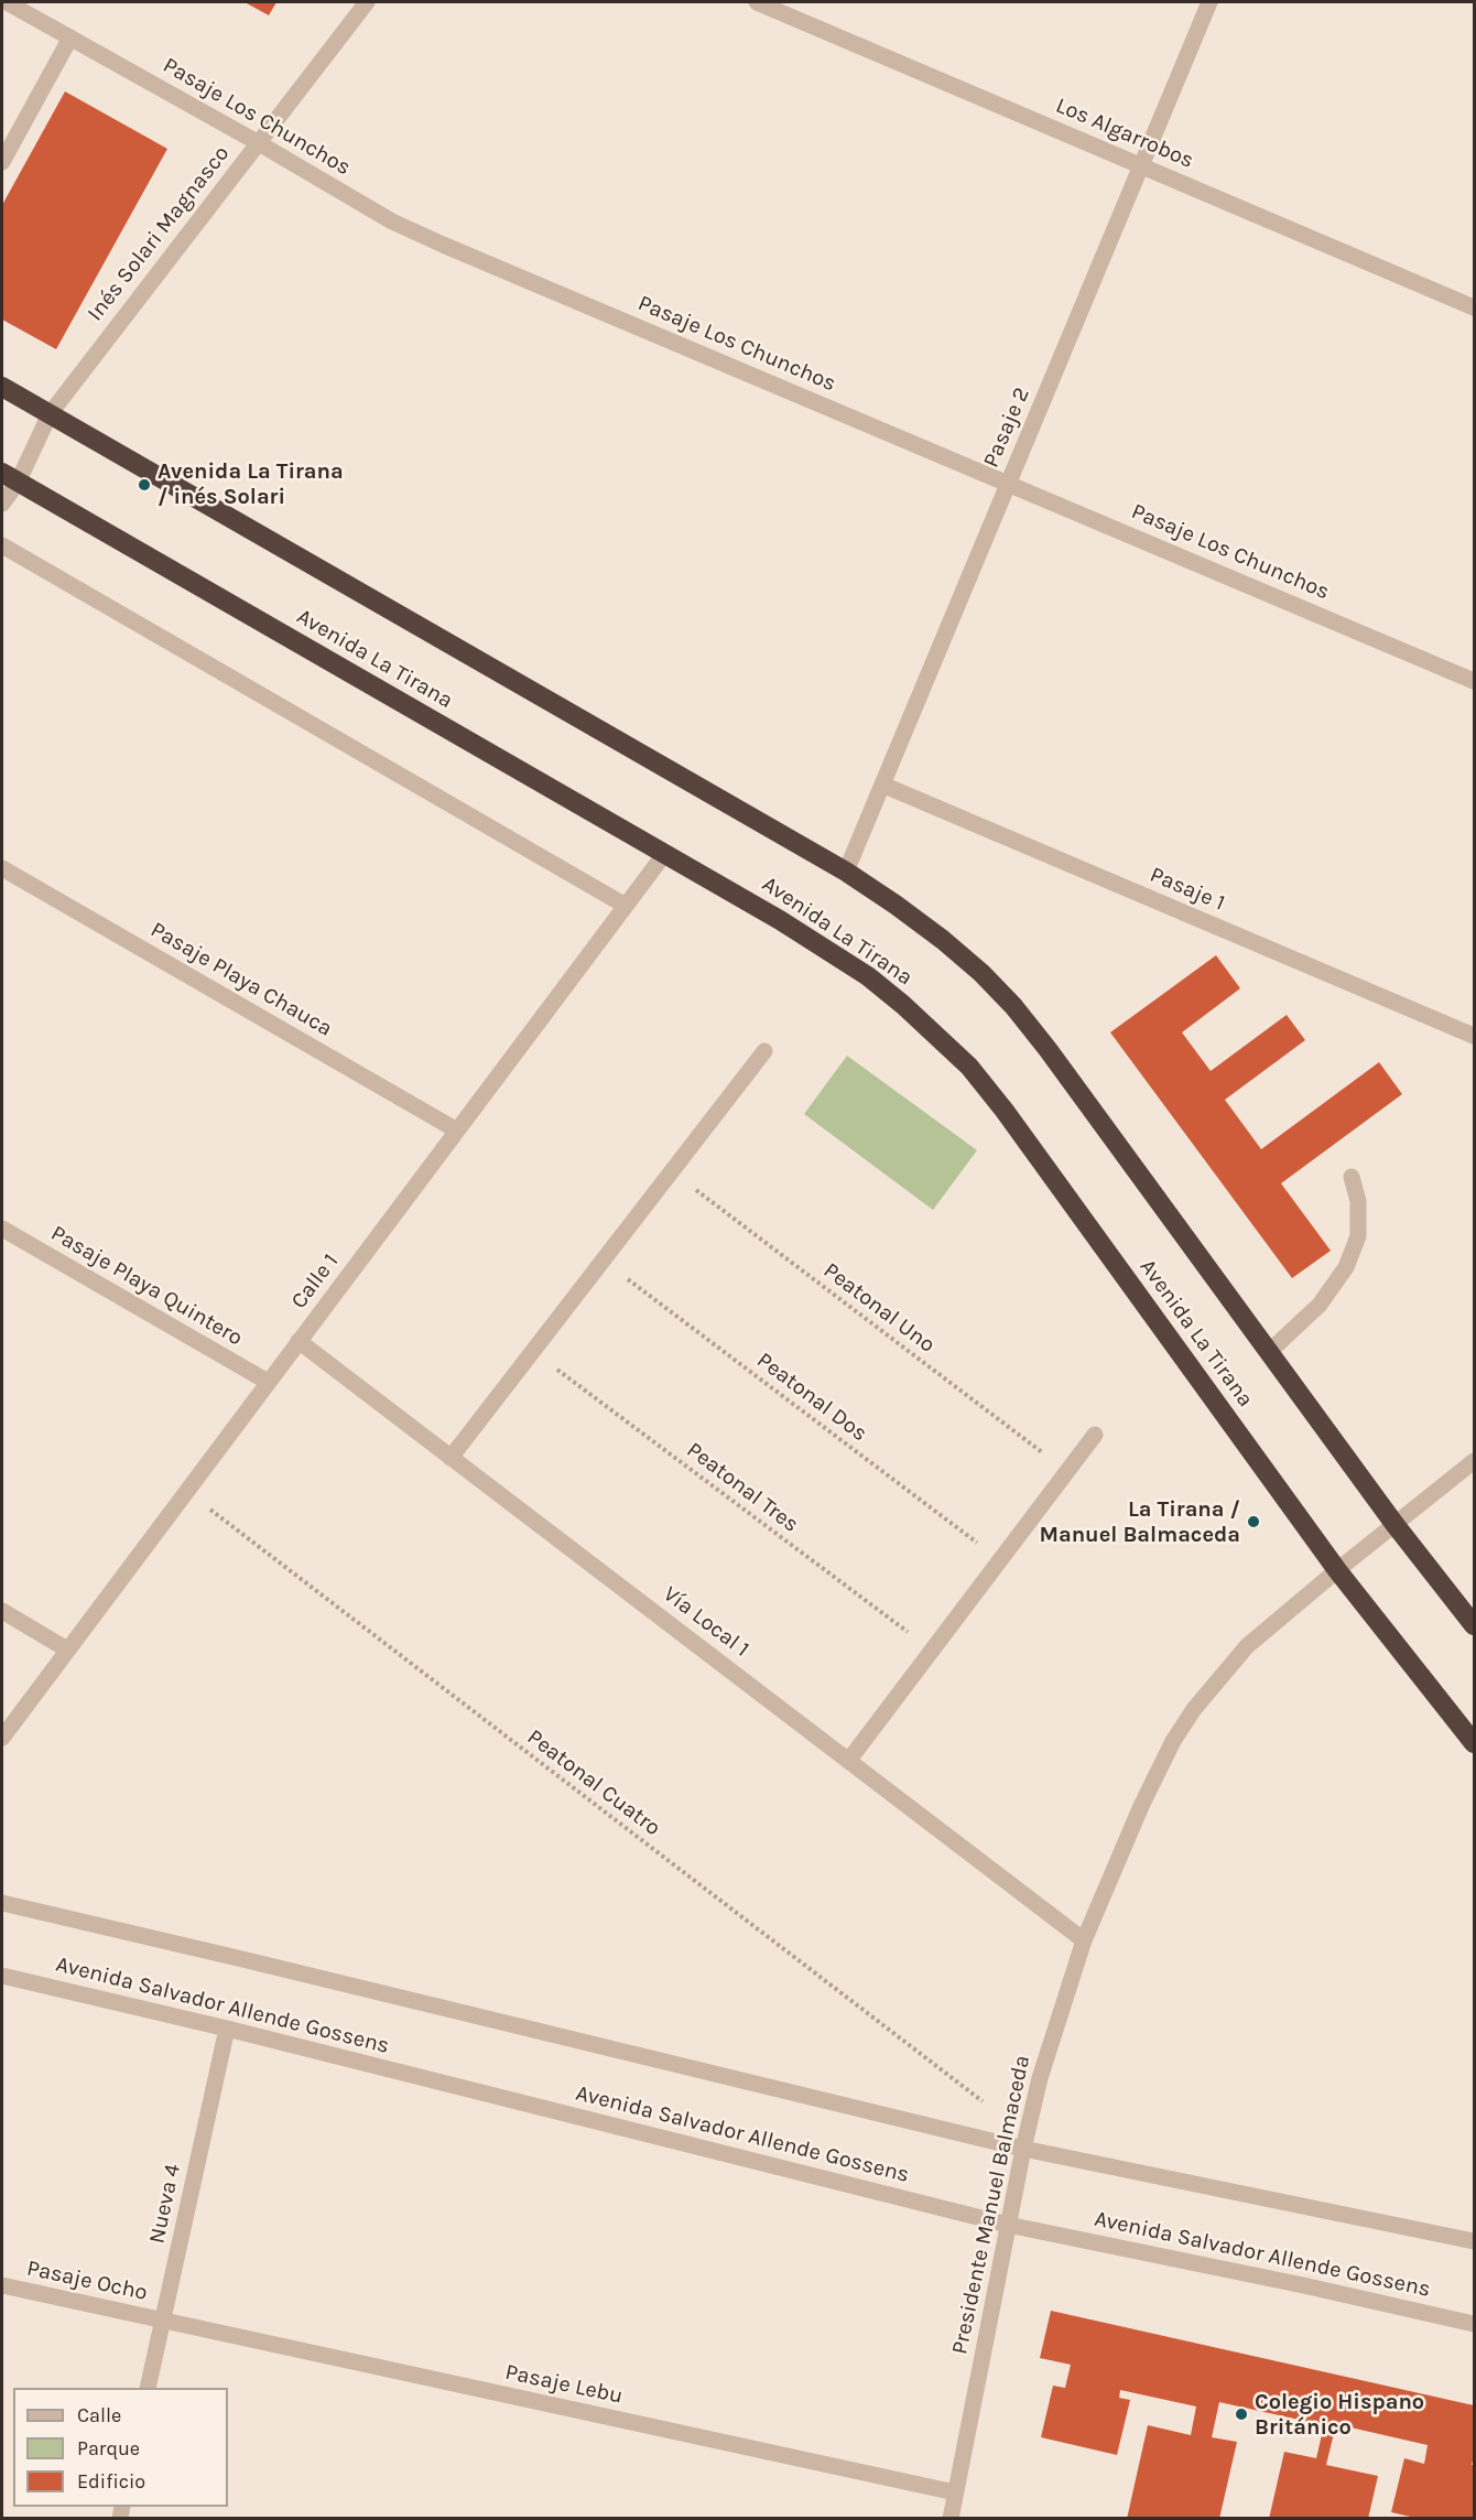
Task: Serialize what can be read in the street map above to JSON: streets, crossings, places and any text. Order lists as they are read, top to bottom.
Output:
{
  "streets": {
    "highway": ["Avenida La Tirana"],
    "street": [
      "Pasaje Los Chunchos",
      "Los Algarrobos",
      "Inés Solari Magnasco",
      "Pasaje 2",
      "Pasaje 1",
      "Pasaje Playa Chauca",
      "Calle 1",
      "Pasaje Playa Quintero",
      "Vía Local 1",
      "Avenida Salvador Allende Gossens",
      "Nueva 4",
      "Presidente Manuel Balmaceda",
      "Pasaje Ocho",
      "Pasaje Lebu"
    ],
    "path": [
      "Peatonal Uno",
      "Peatonal Dos",
      "Peatonal Tres",
      "Peatonal Cuatro"
    ]
  },
  "crossings": [
    ["Pasaje Los Chunchos", "Inés Solari Magnasco"],
    ["Pasaje Los Chunchos", "Pasaje 2"],
    ["Los Algarrobos", "Pasaje 2"],
    ["Inés Solari Magnasco", "Avenida La Tirana"],
    ["Pasaje 2", "Pasaje 1"],
    ["Avenida La Tirana", "Calle 1"],
    ["Avenida La Tirana", "Presidente Manuel Balmaceda"],
    ["Pasaje Playa Chauca", "Calle 1"],
    ["Calle 1", "Pasaje Playa Quintero"],
    ["Calle 1", "Vía Local 1"],
    ["Calle 1", "Peatonal Cuatro"],
    ["Vía Local 1", "Presidente Manuel Balmaceda"],
    ["Avenida Salvador Allende Gossens", "Nueva 4"],
    ["Avenida Salvador Allende Gossens", "Presidente Manuel Balmaceda"],
    ["Nueva 4", "Pasaje Ocho"],
    ["Nueva 4", "Pasaje Lebu"],
    ["Presidente Manuel Balmaceda", "Pasaje Lebu"],
    ["Pasaje Ocho", "Pasaje Lebu"]
  ],
  "places": ["Avenida La Tirana / inés Solari", "La Tirana / Manuel Balmaceda", "Colegio Hispano Británico"],
  "legend": ["Calle", "Parque", "Edificio"]
}
